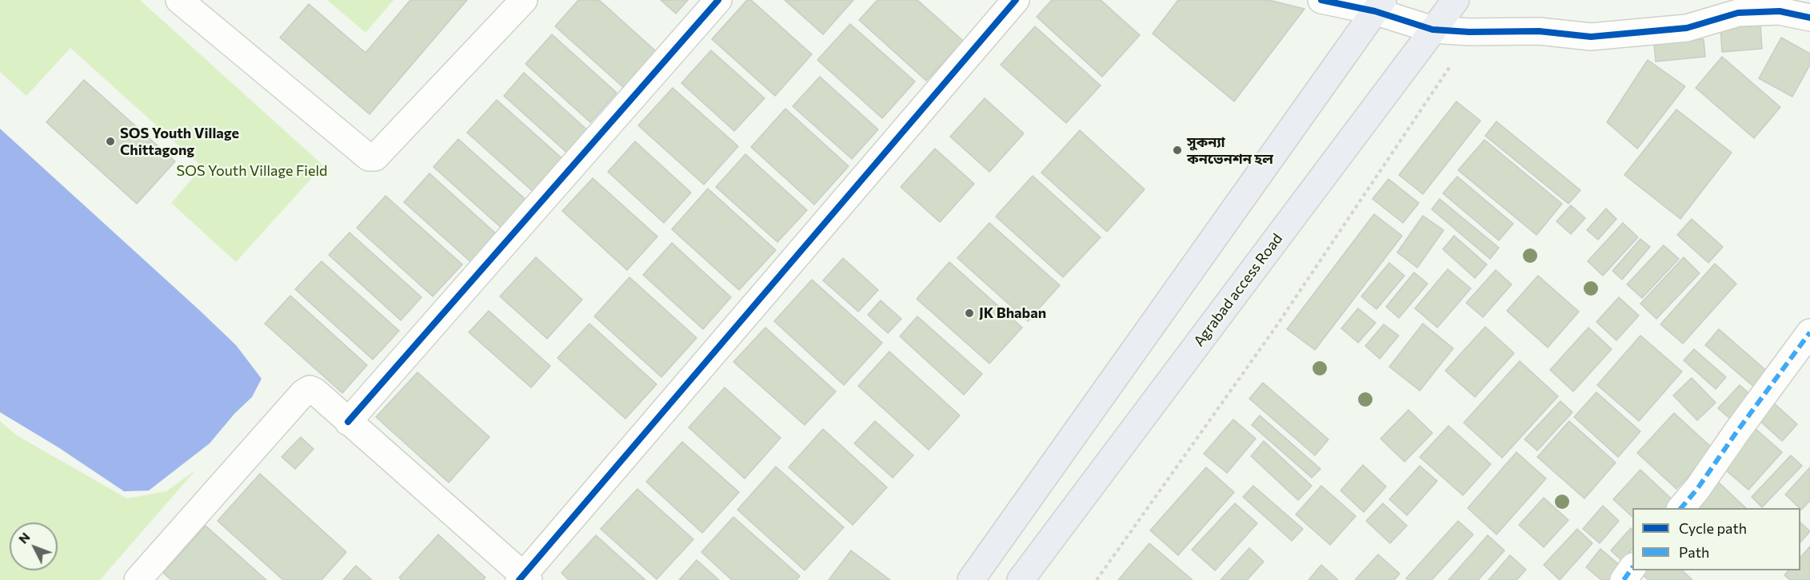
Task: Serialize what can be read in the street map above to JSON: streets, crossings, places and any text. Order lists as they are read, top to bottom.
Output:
{
  "streets": {
    "main road": ["Agrabad access Road"]
  },
  "parks": ["SOS Youth Village Field"],
  "places": ["SOS Youth Village Chittagong", "সুকন্যা কনভেনশন হল", "JK Bhaban"],
  "legend": ["Cycle path", "Path"],
  "north": "top left"
}
